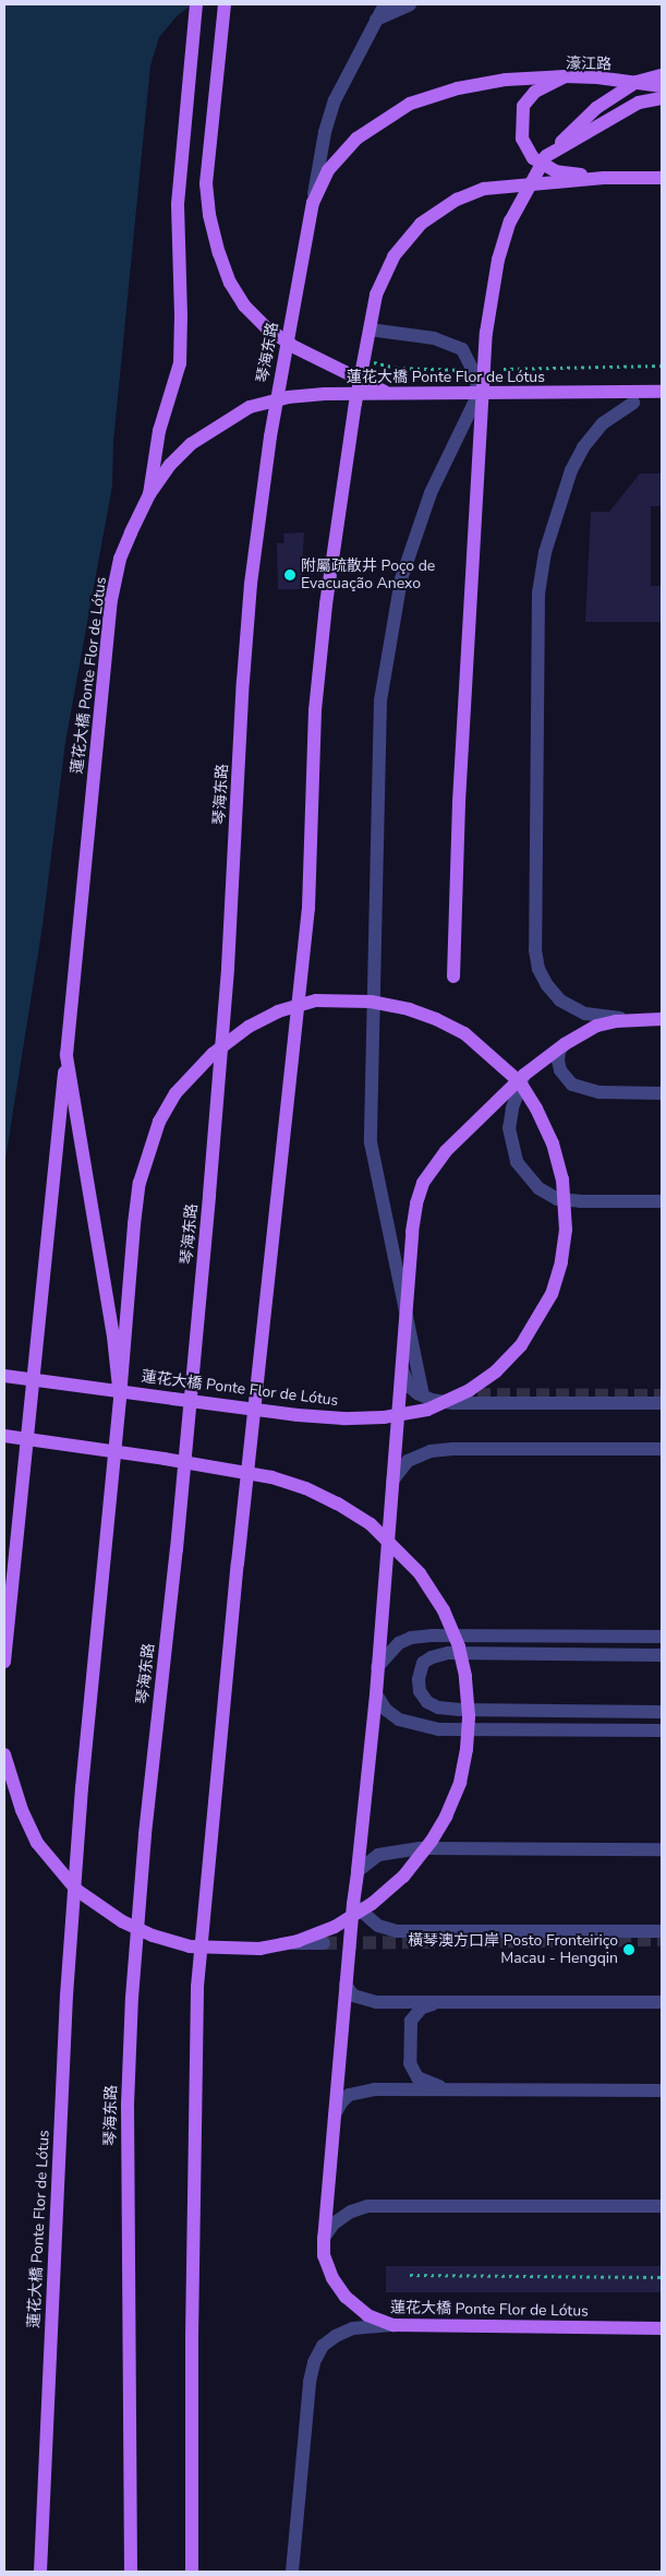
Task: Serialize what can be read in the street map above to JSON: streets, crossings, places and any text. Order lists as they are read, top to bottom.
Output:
{
  "streets": {
    "main road": ["濠江路", "琴海东路", "蓮花大橋 Ponte Flor de Lótus"]
  },
  "crossings": [
    ["濠江路", "琴海东路"]
  ],
  "places": ["附屬疏散井 Poço de Evacuação Anexo", "橫琴澳方口岸 Posto Fronteiriço Macau - Hengqin"]
}
